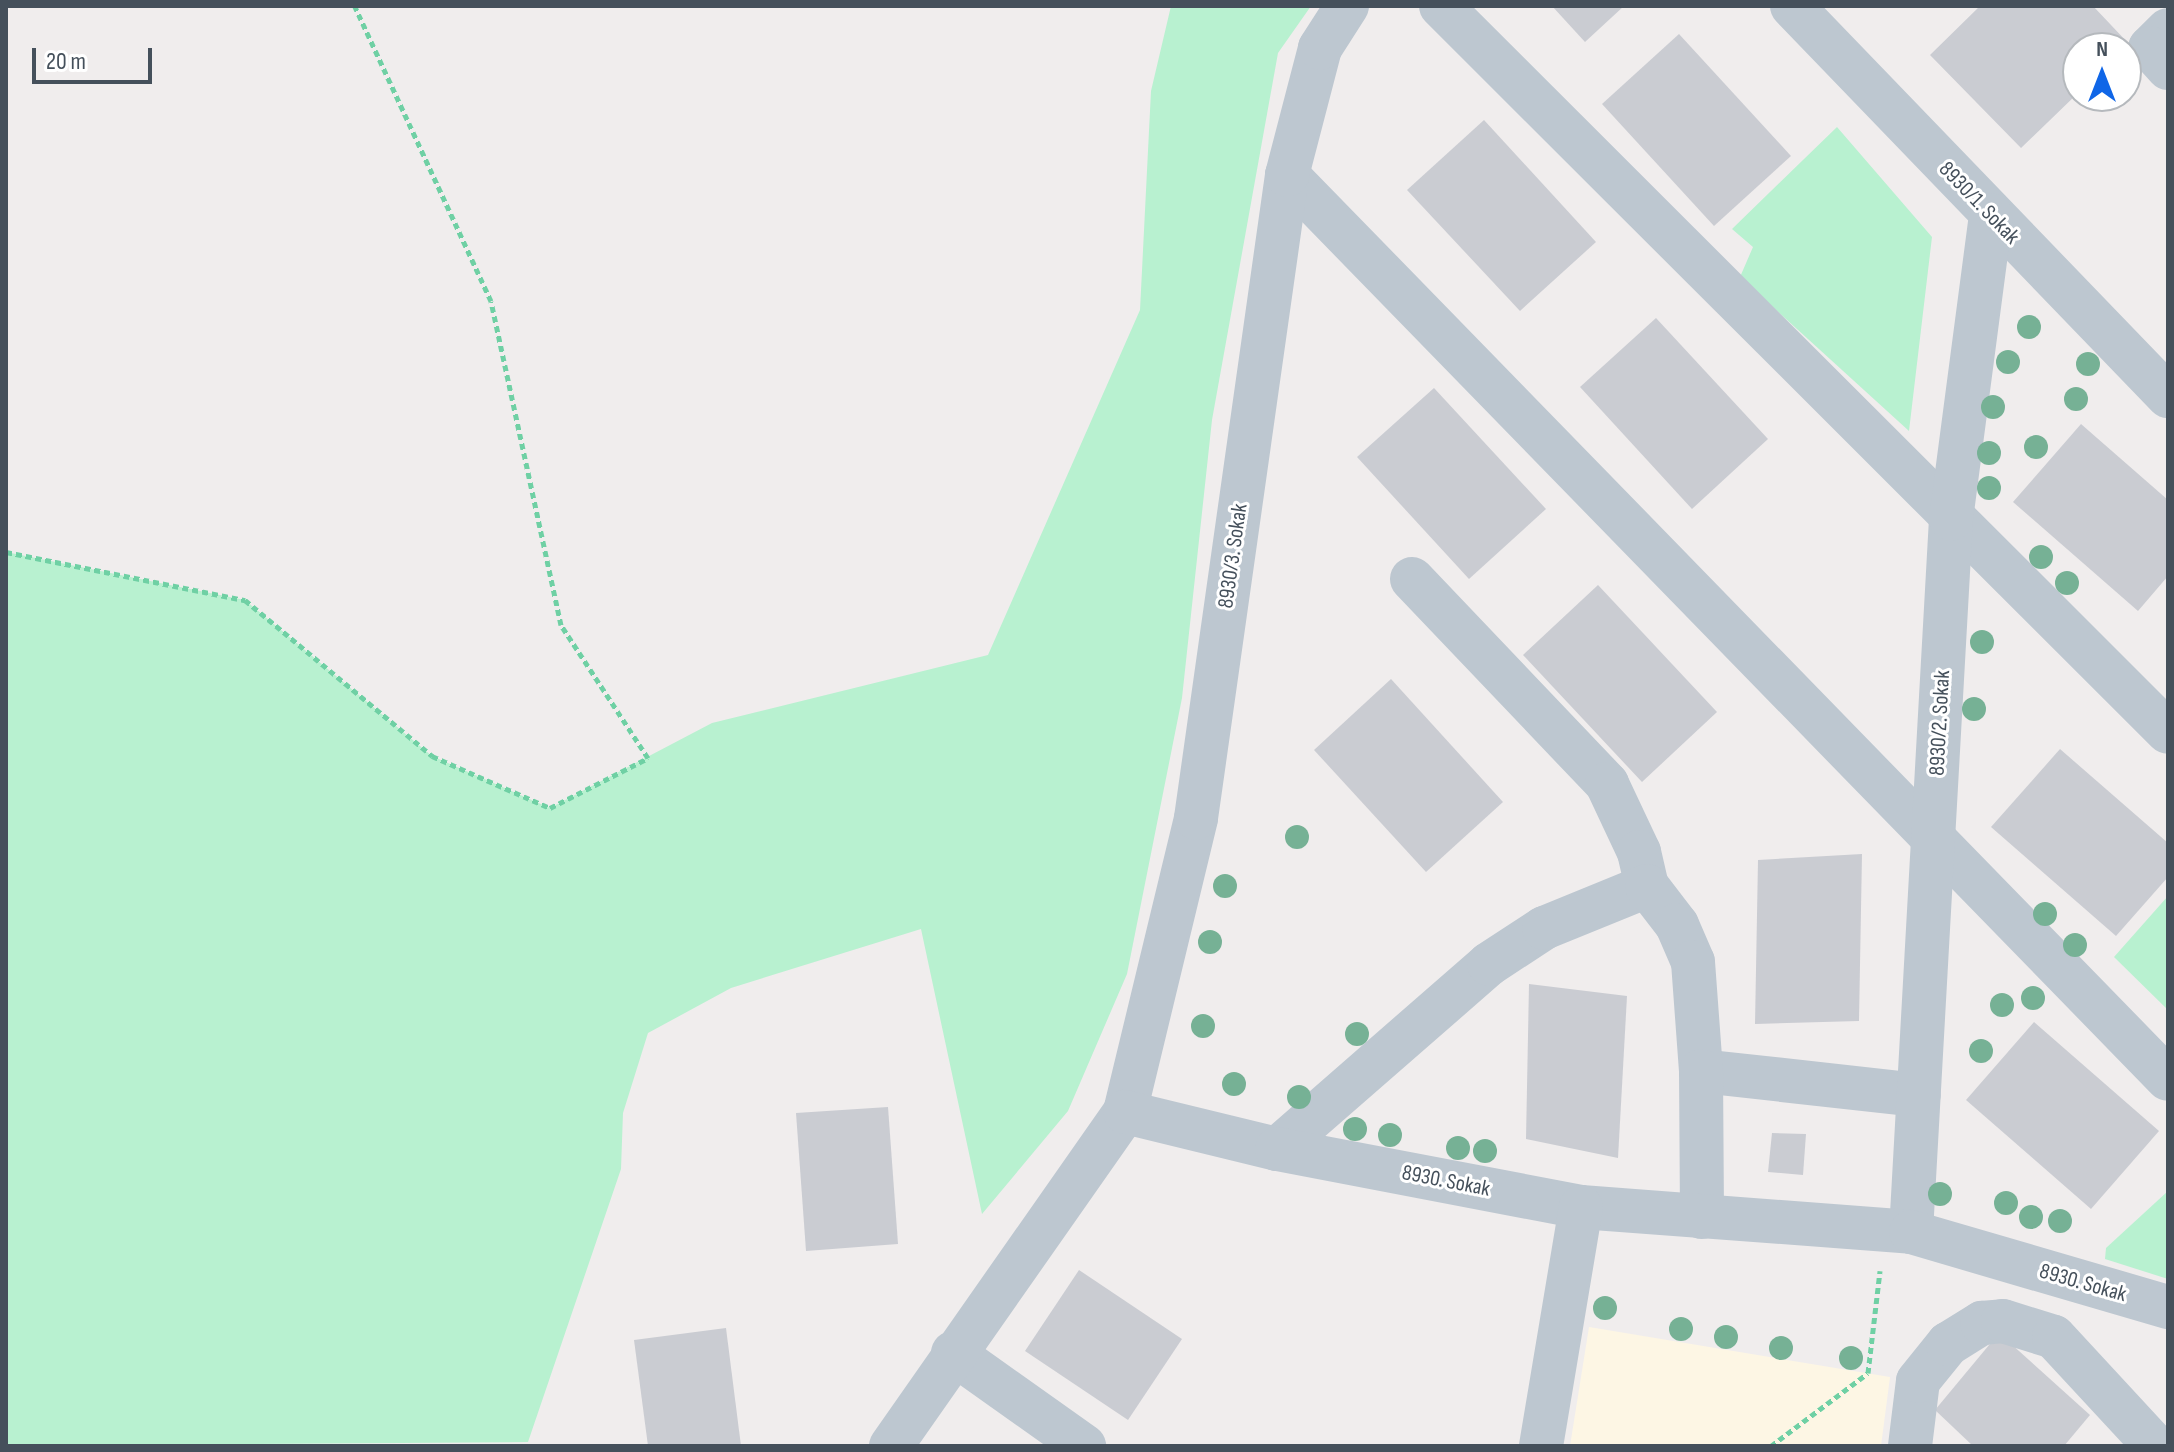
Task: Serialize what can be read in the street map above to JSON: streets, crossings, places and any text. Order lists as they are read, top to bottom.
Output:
{
  "streets": {
    "street": [
      "8930/1. Sokak",
      "8930/3. Sokak",
      "8930/2. Sokak",
      "8930. Sokak"
    ]
  },
  "crossings": [
    ["8930/1. Sokak", "8930/2. Sokak"],
    ["8930/3. Sokak", "8930. Sokak"],
    ["8930/2. Sokak", "8930. Sokak"]
  ],
  "scale_bar": "20 m",
  "north": "top"
}
